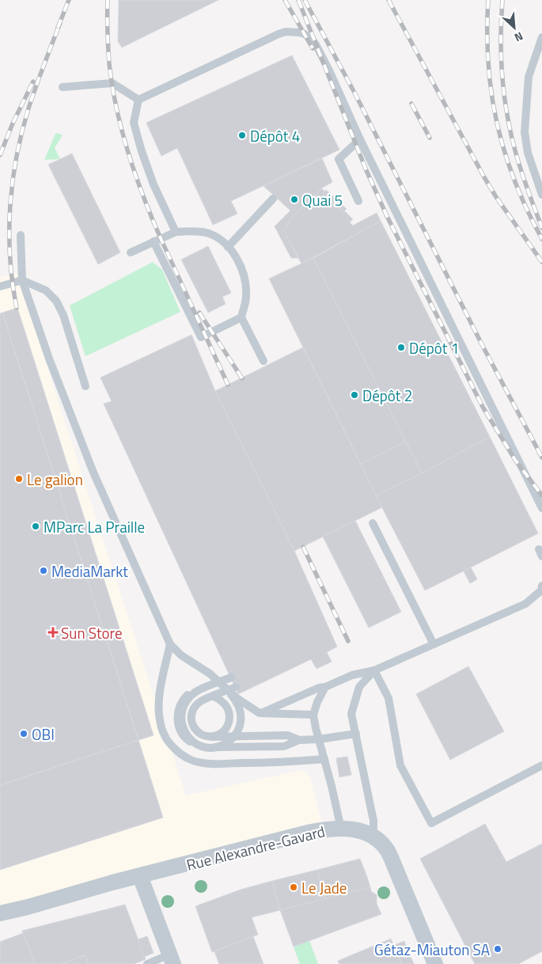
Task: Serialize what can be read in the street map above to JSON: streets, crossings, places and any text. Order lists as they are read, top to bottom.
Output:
{
  "streets": {
    "street": ["Rue Alexandre-Gavard"]
  },
  "places": {
    "other": [
      "Dépôt 4",
      "Quai 5",
      "Dépôt 1",
      "Dépôt 2",
      "Le galion",
      "MParc La Praille",
      "MediaMarkt",
      "OBI",
      "Le Jade",
      "Gétaz-Miauton SA"
    ],
    "health": ["Sun Store"]
  },
  "north": "bottom right"
}
